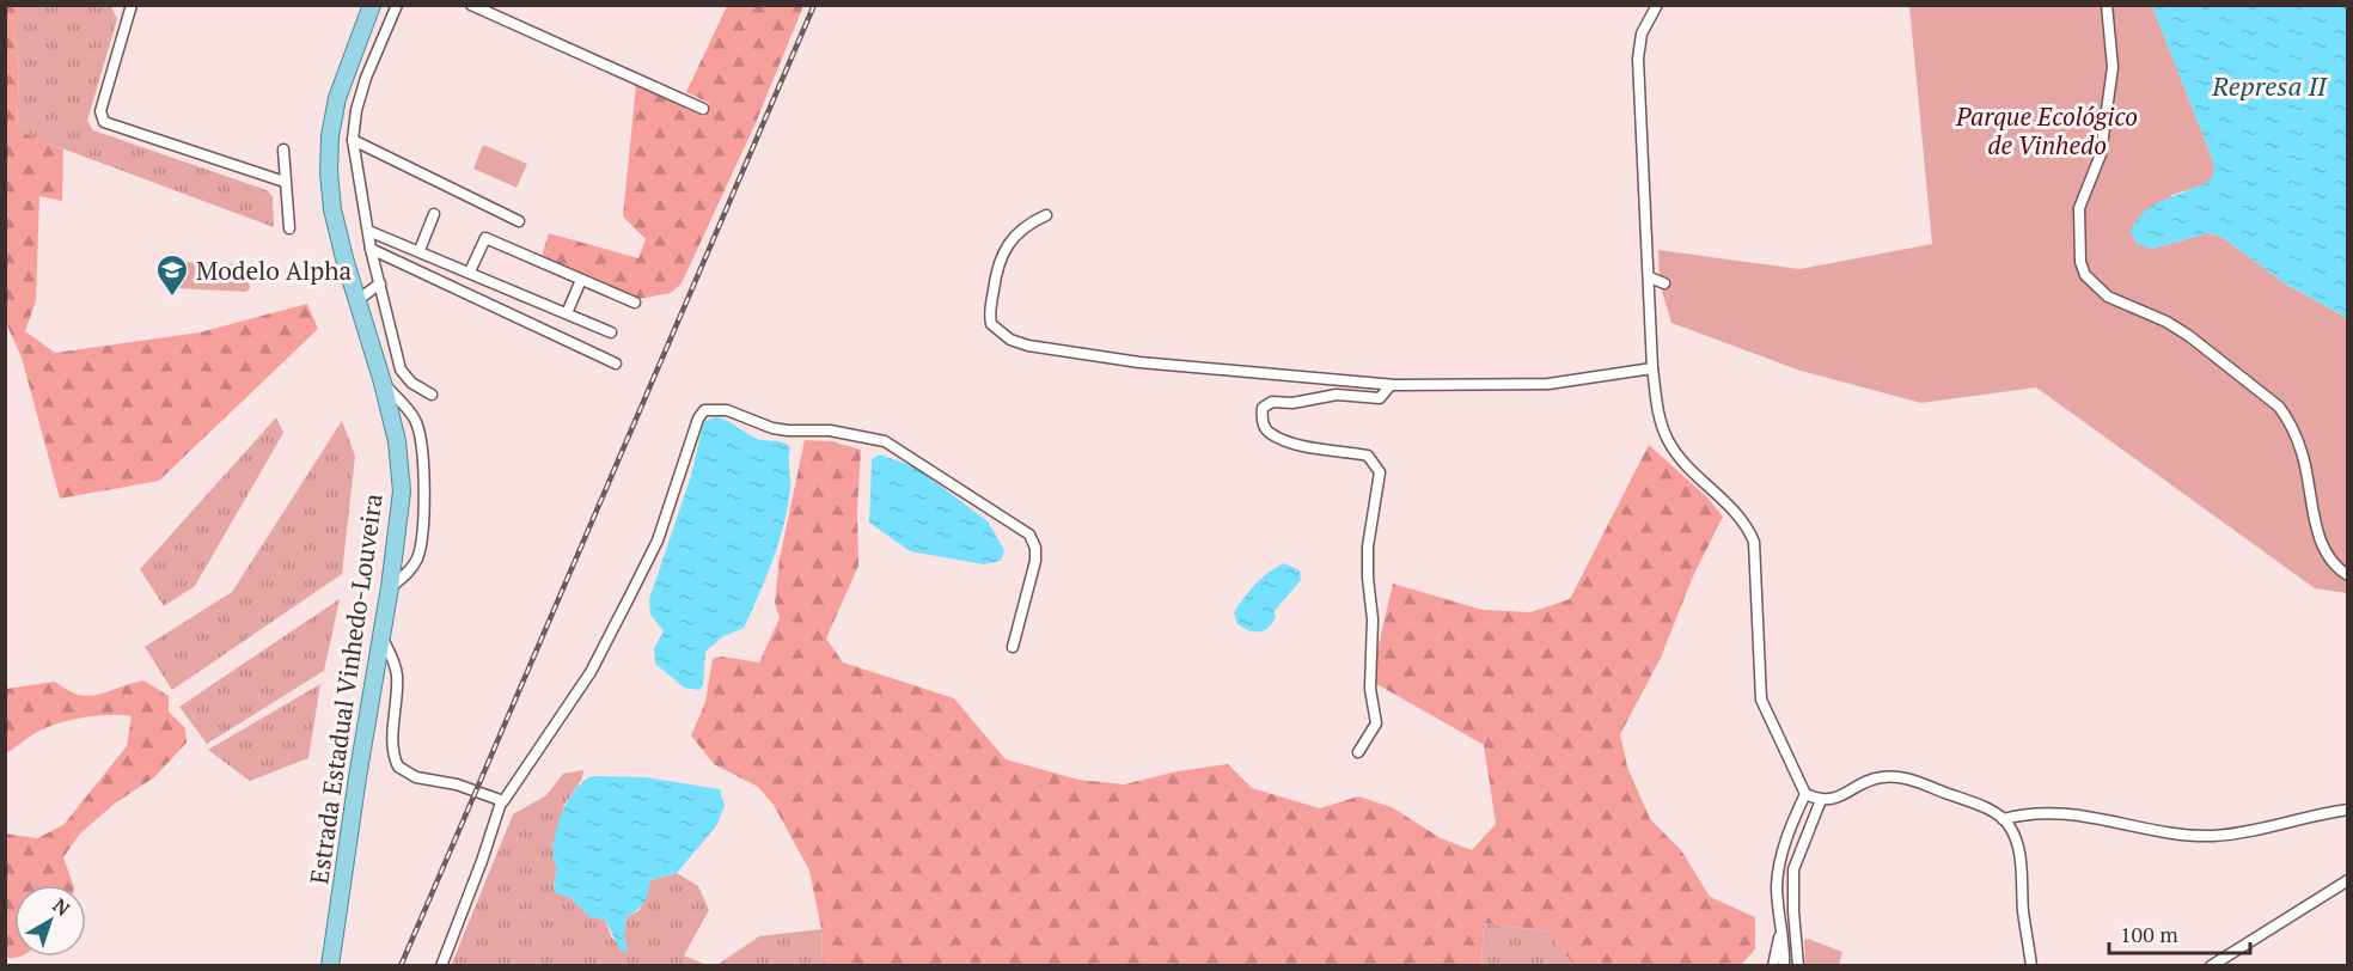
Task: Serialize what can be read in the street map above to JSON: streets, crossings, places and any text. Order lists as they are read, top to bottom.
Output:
{
  "streets": {
    "main road": ["Estrada Estadual Vinhedo-Louveira"]
  },
  "water": ["Represa II"],
  "parks": ["Parque Ecológico de Vinhedo"],
  "places": {
    "school or university": ["Modelo Alpha"]
  },
  "scale_bar": "100 m",
  "north": "top right"
}
